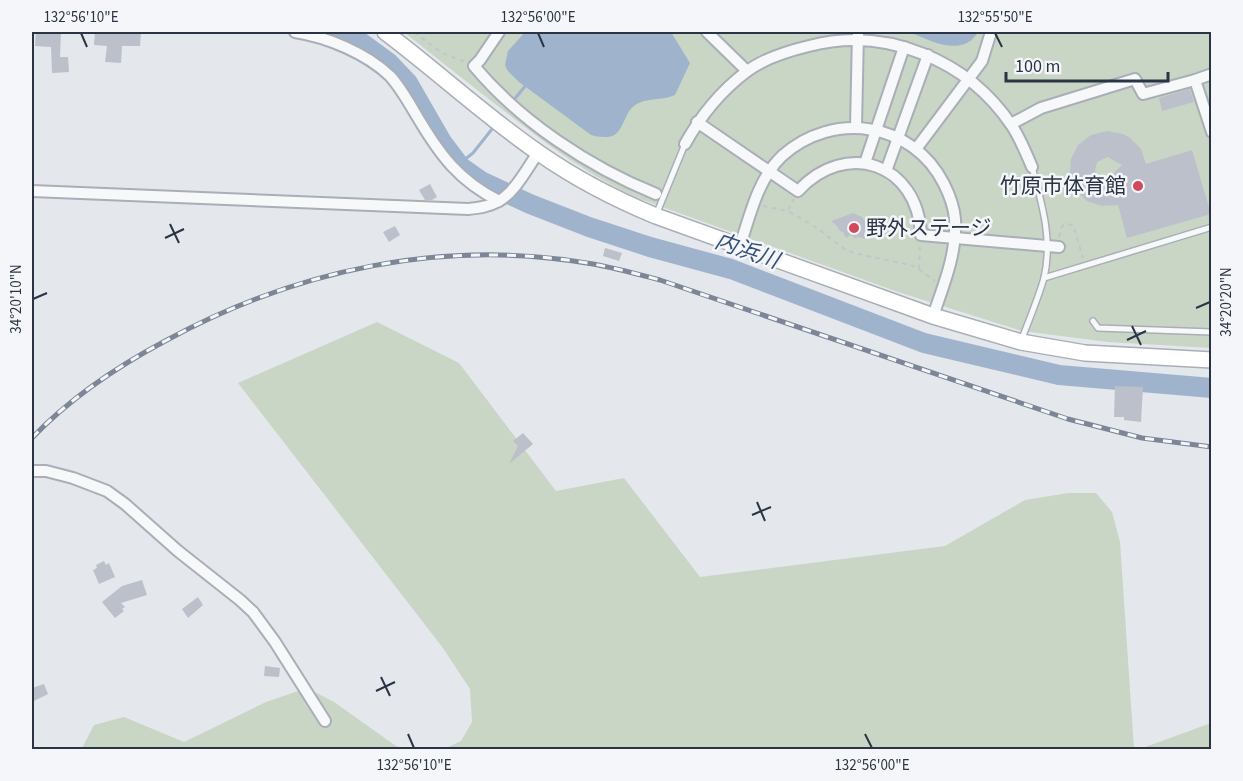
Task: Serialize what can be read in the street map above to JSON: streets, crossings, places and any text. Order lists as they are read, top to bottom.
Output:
{
  "water": ["内浜川"],
  "places": ["竹原市体育館", "野外ステージ"],
  "scale_bar": "100 m",
  "coordinates": [
    "132°56'10\"E",
    "132°56'00\"E",
    "132°55'50\"E",
    "34°20'10\"N",
    "34°20'20\"N"
  ]
}
